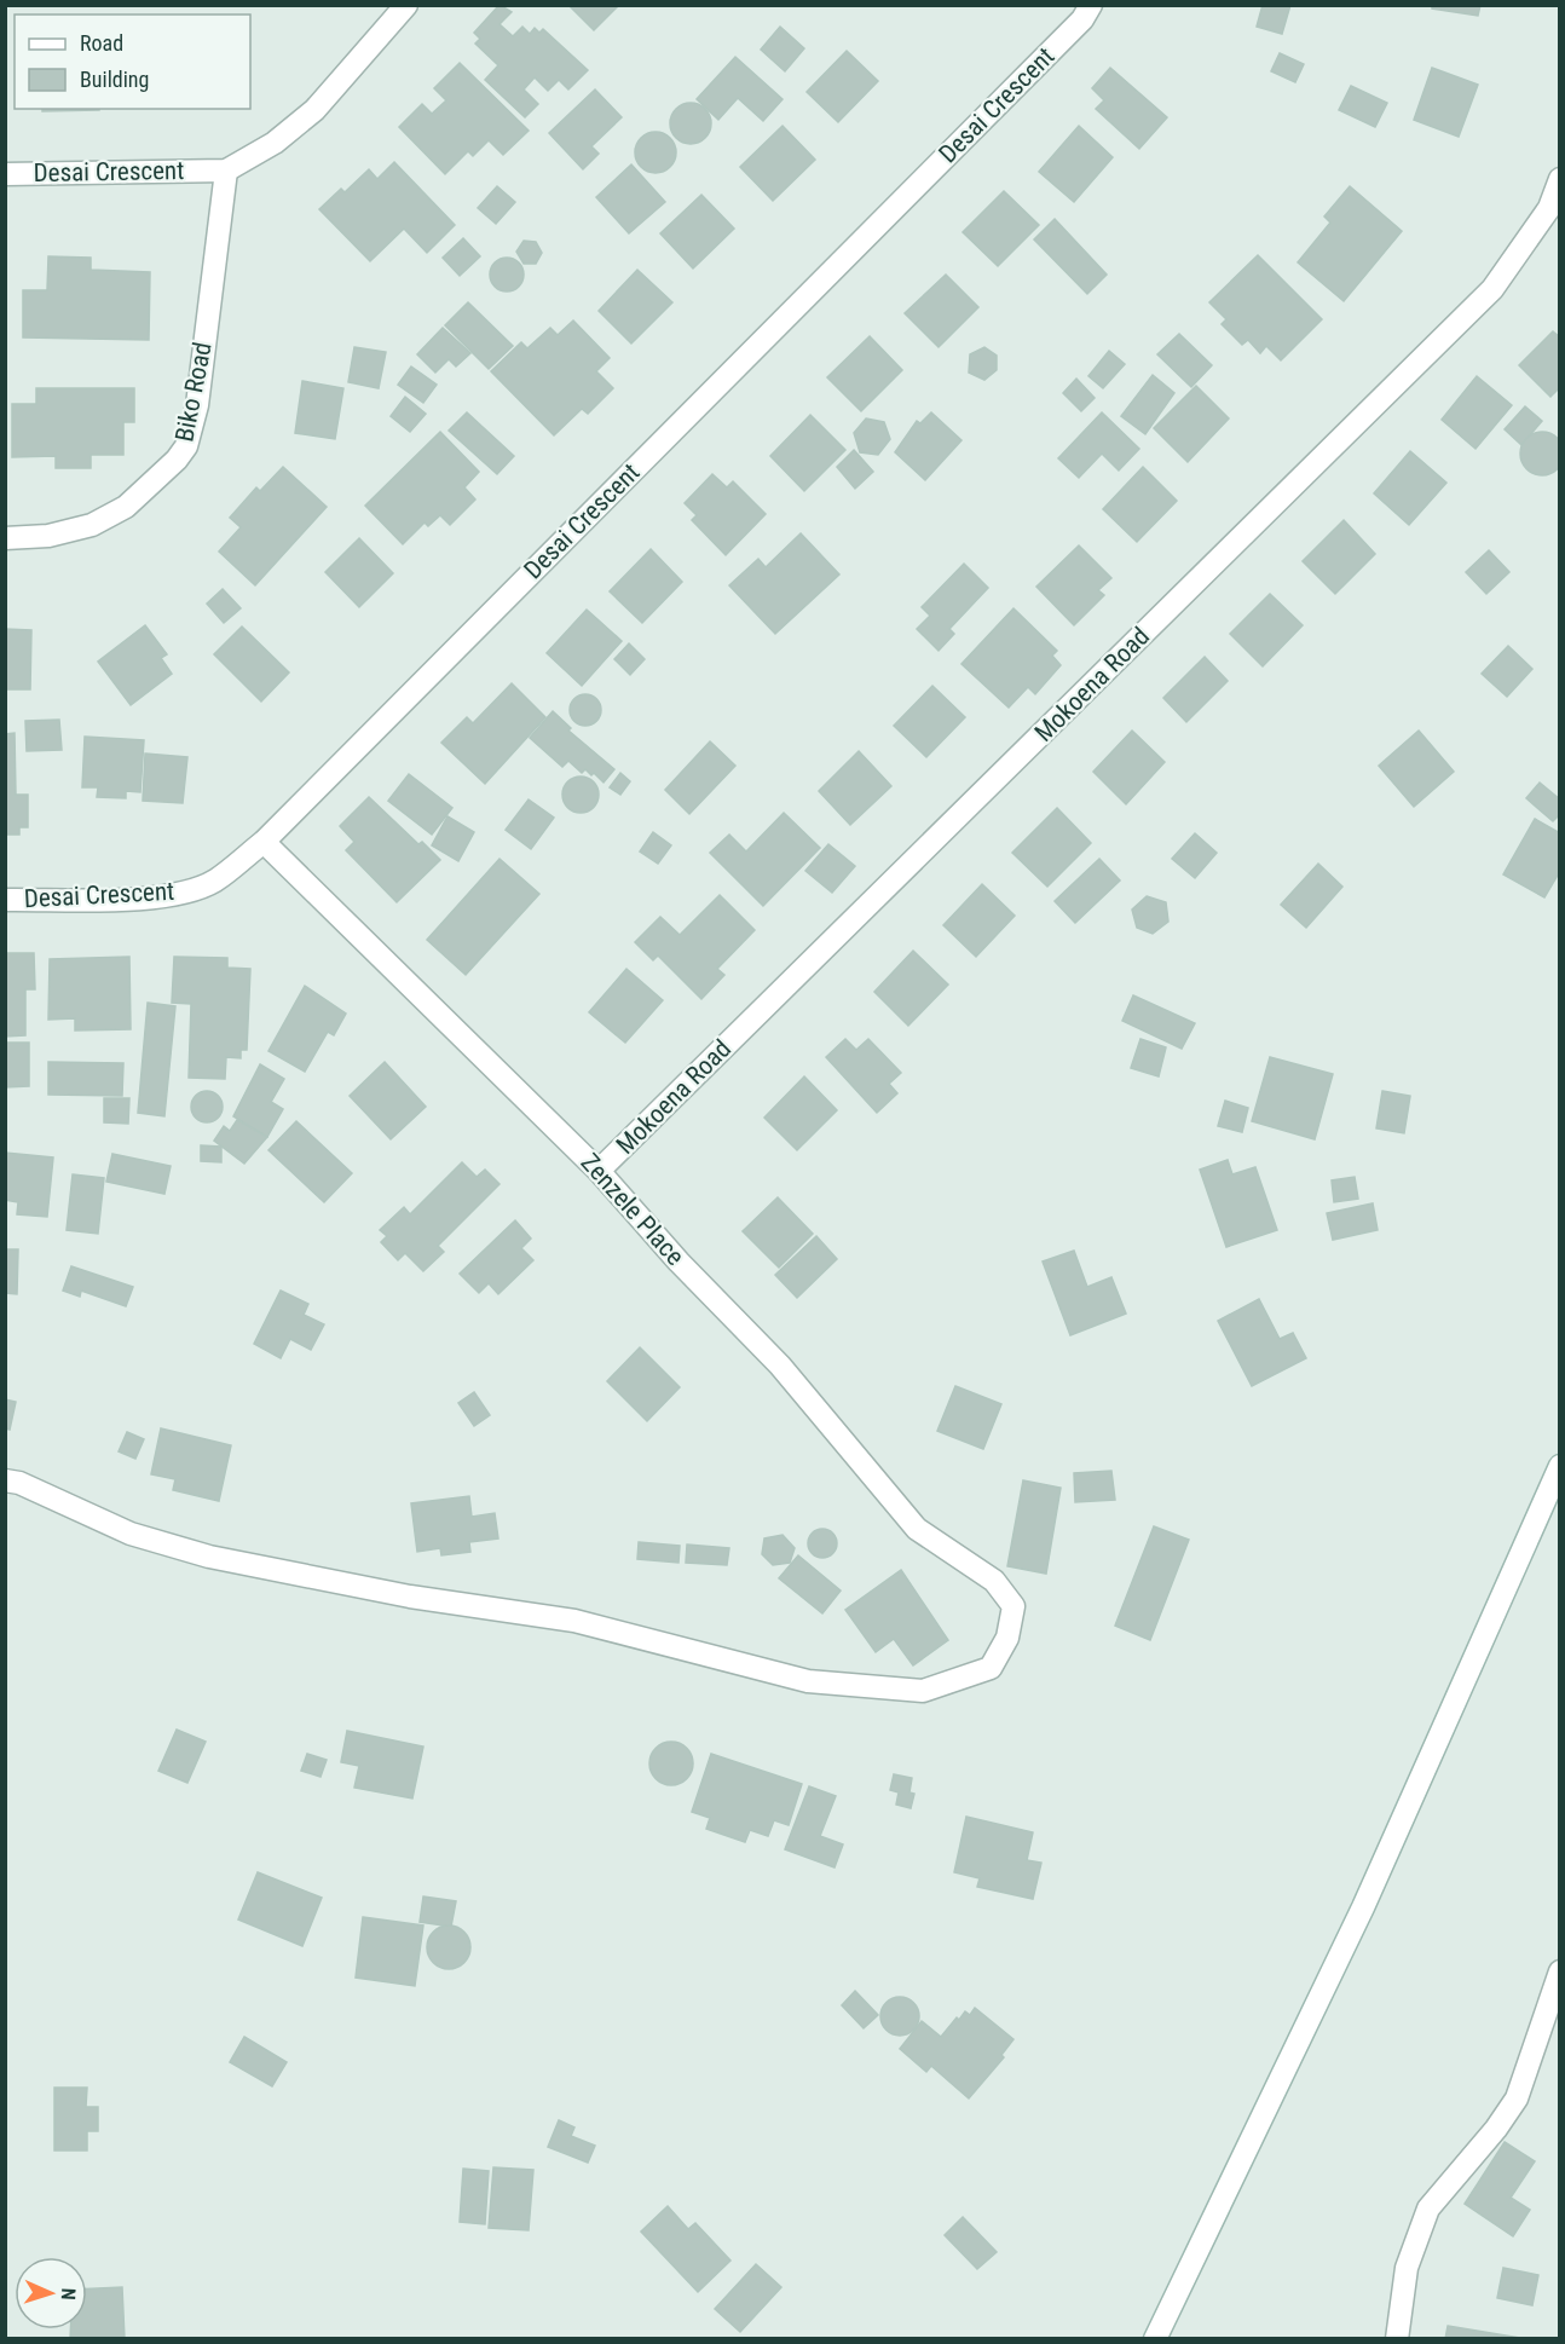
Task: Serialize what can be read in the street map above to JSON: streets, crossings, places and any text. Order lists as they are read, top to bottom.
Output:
{
  "streets": {
    "street": [
      "Desai Crescent",
      "Biko Road",
      "Mokoena Road",
      "Zenzele Place"
    ]
  },
  "crossings": [
    ["Desai Crescent", "Biko Road"],
    ["Desai Crescent", "Zenzele Place"],
    ["Mokoena Road", "Zenzele Place"]
  ],
  "legend": ["Road", "Building"],
  "north": "right"
}
